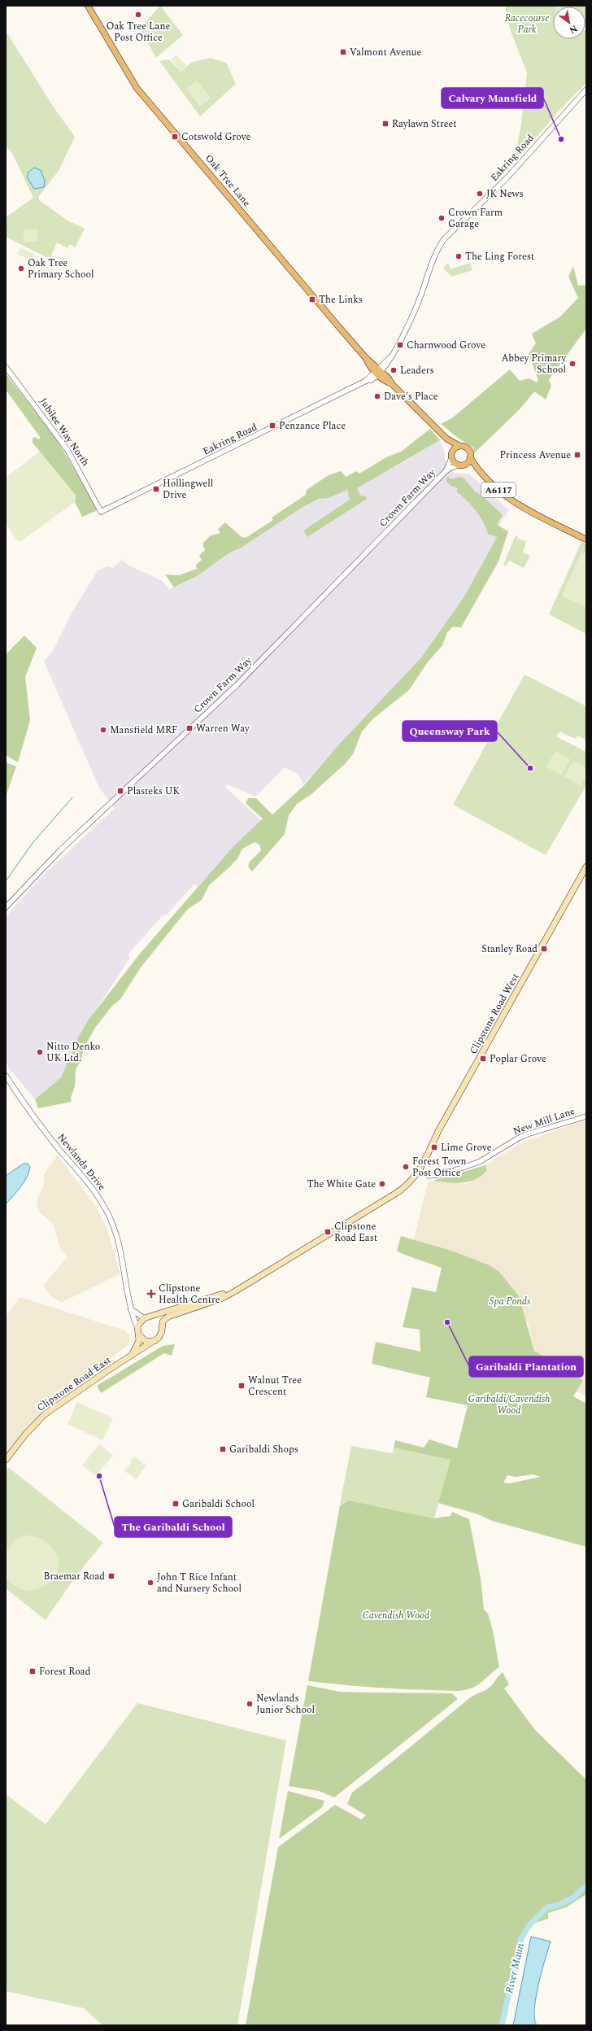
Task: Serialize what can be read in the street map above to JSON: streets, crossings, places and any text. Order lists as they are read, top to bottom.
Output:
{
  "streets": {
    "main road": [
      "Oak Tree Lane",
      "A6117",
      "Clipstone Road West",
      "Clipstone Road East"
    ],
    "street": [
      "Eakring Road",
      "Jubilee Way North",
      "Crown Farm Way",
      "New Mill Lane",
      "Newlands Drive"
    ]
  },
  "crossings": [
    ["Eakring Road", "Oak Tree Lane"],
    ["Eakring Road", "Jubilee Way North"],
    ["Eakring Road", "A6117"],
    ["Oak Tree Lane", "A6117"],
    ["A6117", "Crown Farm Way"],
    ["Clipstone Road West", "New Mill Lane"],
    ["Newlands Drive", "Clipstone Road East"]
  ],
  "water": ["River Maun"],
  "parks": [
    "Racecourse Park",
    "Spa Ponds",
    "Garibaldi/Cavendish Wood",
    "Cavendish Wood"
  ],
  "places": {
    "other": [
      "Oak Tree Lane Post Office",
      "Calvary Mansfield",
      "JK News",
      "Crown Farm Garage",
      "The Ling Forest",
      "Oak Tree Primary School",
      "Abbey Primary School",
      "Leaders",
      "Dave's Place",
      "Mansfield MRF",
      "Queensway Park",
      "Nitto Denko UK Ltd.",
      "Forest Town Post Office",
      "The White Gate",
      "Garibaldi Plantation",
      "The Garibaldi School",
      "John T Rice Infant and Nursery School",
      "Newlands Junior School"
    ],
    "transit": [
      "Valmont Avenue",
      "Raylawn Street",
      "Cotswold Grove",
      "The Links",
      "Charnwood Grove",
      "Penzance Place",
      "Princess Avenue",
      "Hollingwell Drive",
      "Warren Way",
      "Plasteks UK",
      "Stanley Road",
      "Poplar Grove",
      "Lime Grove",
      "Clipstone Road East",
      "Walnut Tree Crescent",
      "Garibaldi Shops",
      "Garibaldi School",
      "Braemar Road",
      "Forest Road"
    ],
    "health": ["Clipstone Health Centre"]
  },
  "north": "bottom right"
}
